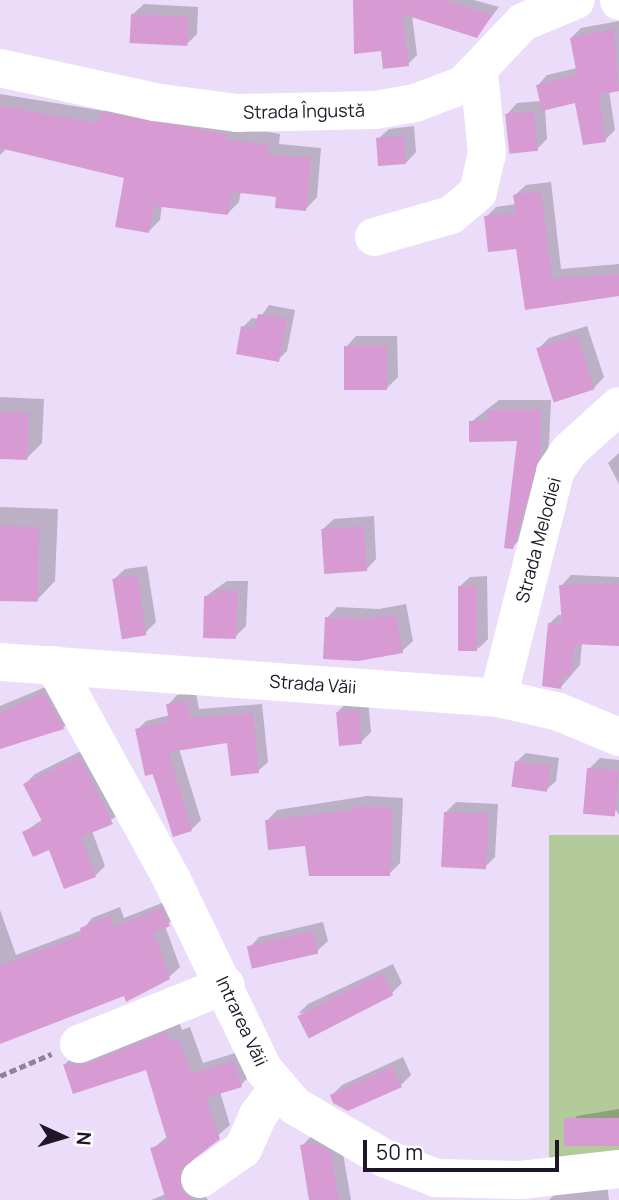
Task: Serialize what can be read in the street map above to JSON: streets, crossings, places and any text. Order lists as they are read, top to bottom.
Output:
{
  "streets": {
    "street": [
      "Strada Îngustă",
      "Strada Melodiei",
      "Strada Văii",
      "Intrarea Văii"
    ]
  },
  "crossings": [
    ["Strada Melodiei", "Strada Văii"],
    ["Strada Văii", "Intrarea Văii"]
  ],
  "scale_bar": "50 m",
  "north": "right"
}
